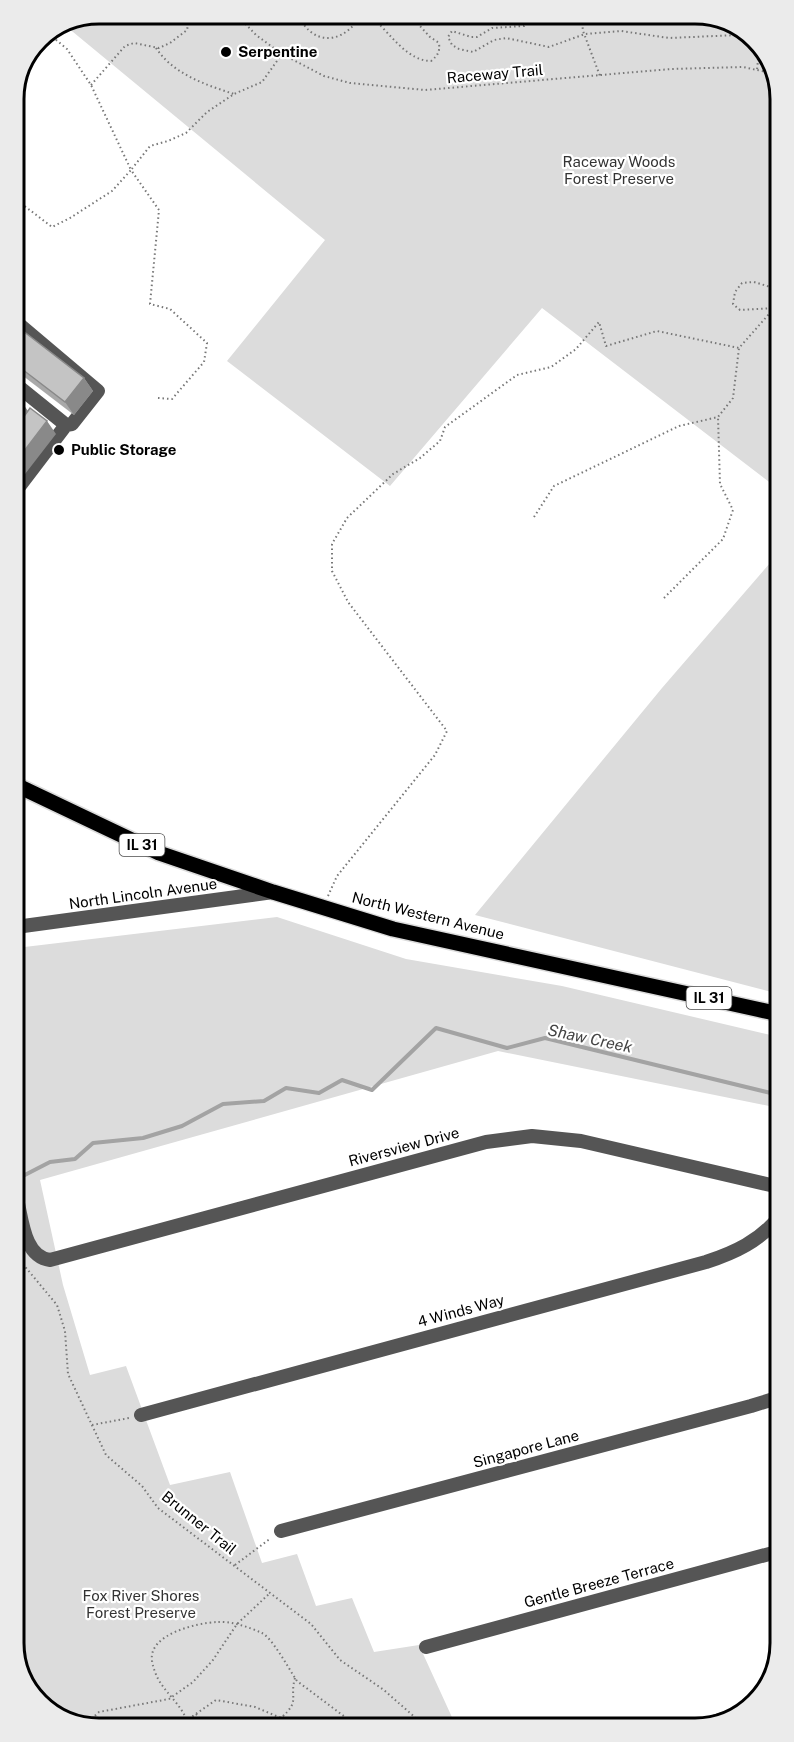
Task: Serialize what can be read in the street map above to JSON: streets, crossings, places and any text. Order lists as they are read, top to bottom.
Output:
{
  "streets": {
    "main road": ["IL 31", "North Western Avenue"],
    "street": [
      "North Lincoln Avenue",
      "Riversview Drive",
      "4 Winds Way",
      "Singapore Lane",
      "Gentle Breeze Terrace"
    ],
    "path": ["Raceway Trail", "Brunner Trail"]
  },
  "crossings": [
    ["North Lincoln Avenue", "North Western Avenue"]
  ],
  "water": ["Shaw Creek"],
  "parks": ["Raceway Woods Forest Preserve", "Fox River Shores Forest Preserve"],
  "places": ["Serpentine", "Public Storage"]
}
